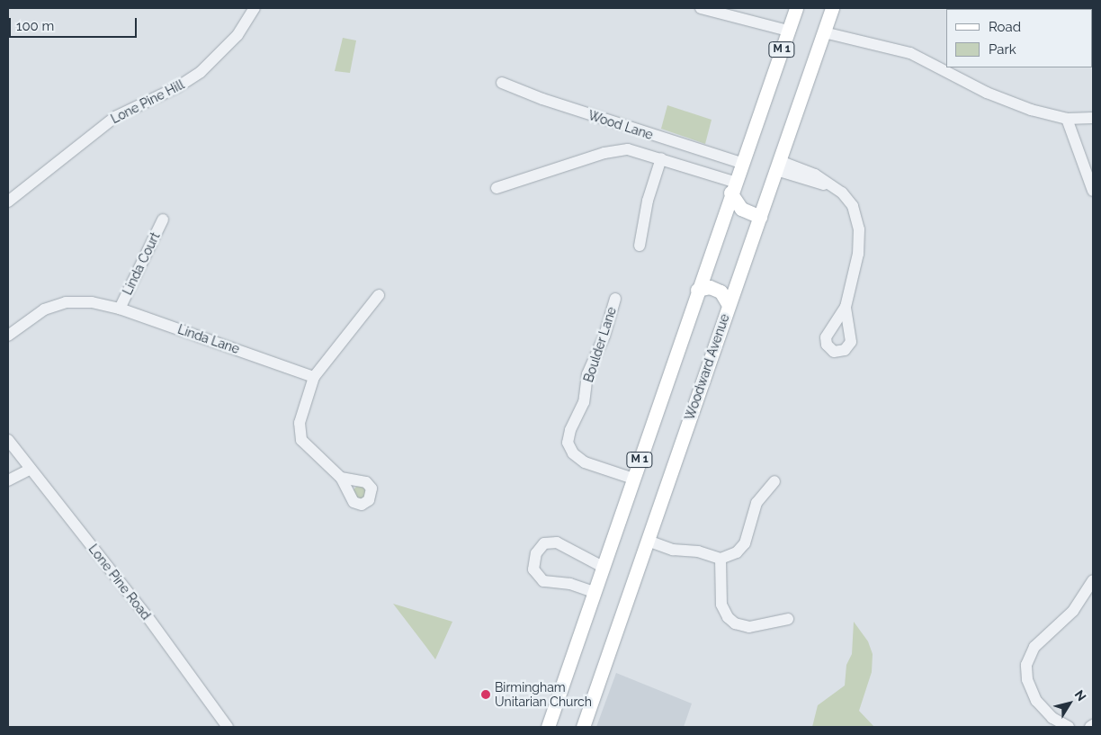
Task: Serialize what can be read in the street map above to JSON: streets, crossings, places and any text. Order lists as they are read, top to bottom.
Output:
{
  "streets": {
    "main road": ["M 1", "Woodward Avenue"],
    "street": [
      "Lone Pine Hill",
      "Wood Lane",
      "Linda Court",
      "Linda Lane",
      "Boulder Lane",
      "Lone Pine Road"
    ]
  },
  "crossings": [
    ["M 1", "Wood Lane"],
    ["M 1", "Boulder Lane"],
    ["Linda Court", "Linda Lane"]
  ],
  "places": ["Birmingham Unitarian Church"],
  "legend": ["Road", "Park"],
  "scale_bar": "100 m",
  "north": "top right"
}
